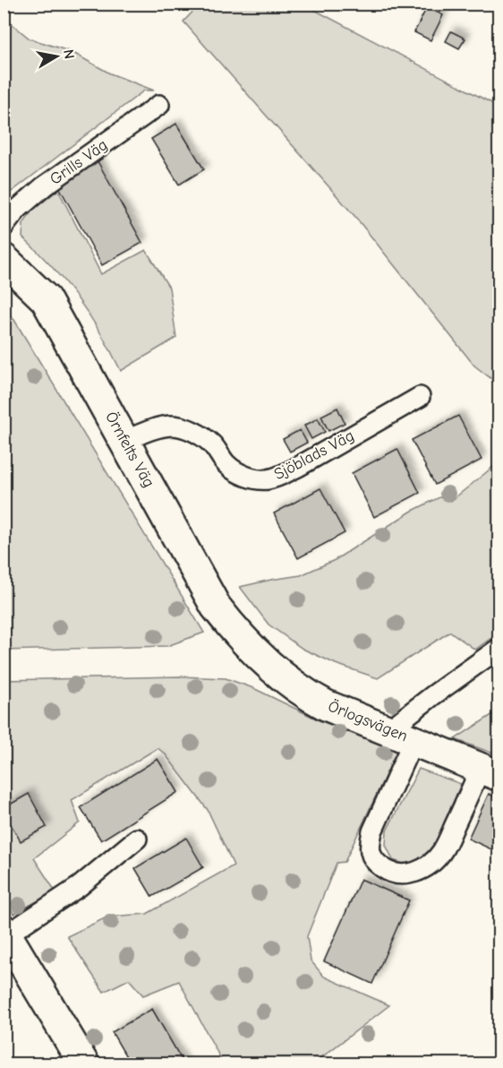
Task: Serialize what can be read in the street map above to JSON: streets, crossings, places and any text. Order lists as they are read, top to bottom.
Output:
{
  "streets": {
    "street": ["Örnfelts Väg", "Örlogsvägen"],
    "lane": ["Grills Väg", "Sjöblads Väg"]
  },
  "crossings": [
    ["Örnfelts Väg", "Sjöblads Väg"],
    ["Örnfelts Väg", "Örlogsvägen"]
  ],
  "north": "right"
}
